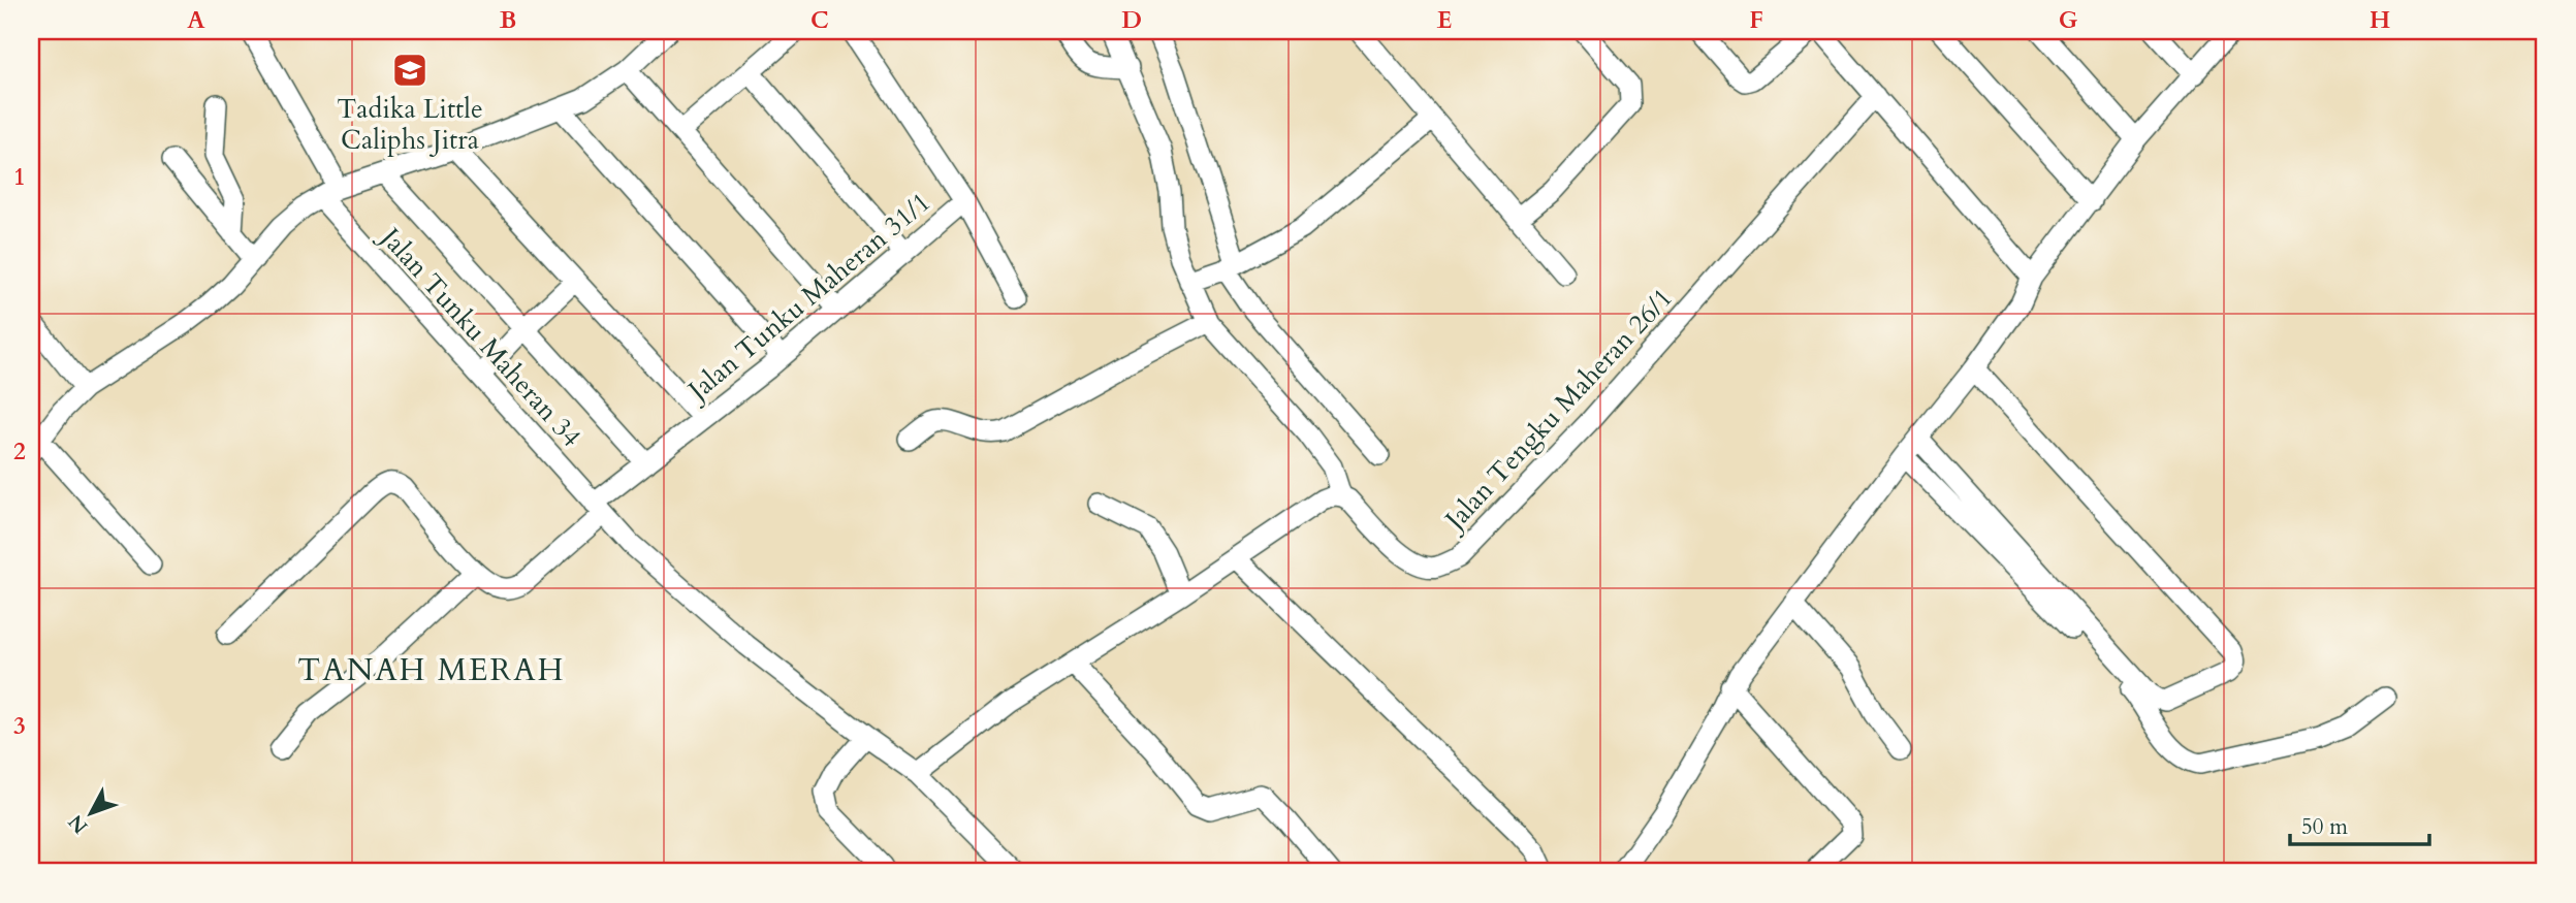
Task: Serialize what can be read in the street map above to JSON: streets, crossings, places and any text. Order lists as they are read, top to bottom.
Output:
{
  "streets": {
    "street": ["Jalan Tunku Maheran 31/1", "Jalan Tunku Maheran 34", "Jalan Tengku Maheran 26/1"]
  },
  "crossings": [
    ["Jalan Tunku Maheran 31/1", "Jalan Tunku Maheran 34"]
  ],
  "districts": ["TANAH MERAH"],
  "places": {
    "school or university": ["Tadika Little Caliphs Jitra"]
  },
  "scale_bar": "50 m",
  "north": "bottom left",
  "grid": {
    "columns": [
      "A",
      "B",
      "C",
      "D",
      "E",
      "F",
      "G",
      "H"
    ],
    "rows": ["1", "2", "3"]
  }
}
